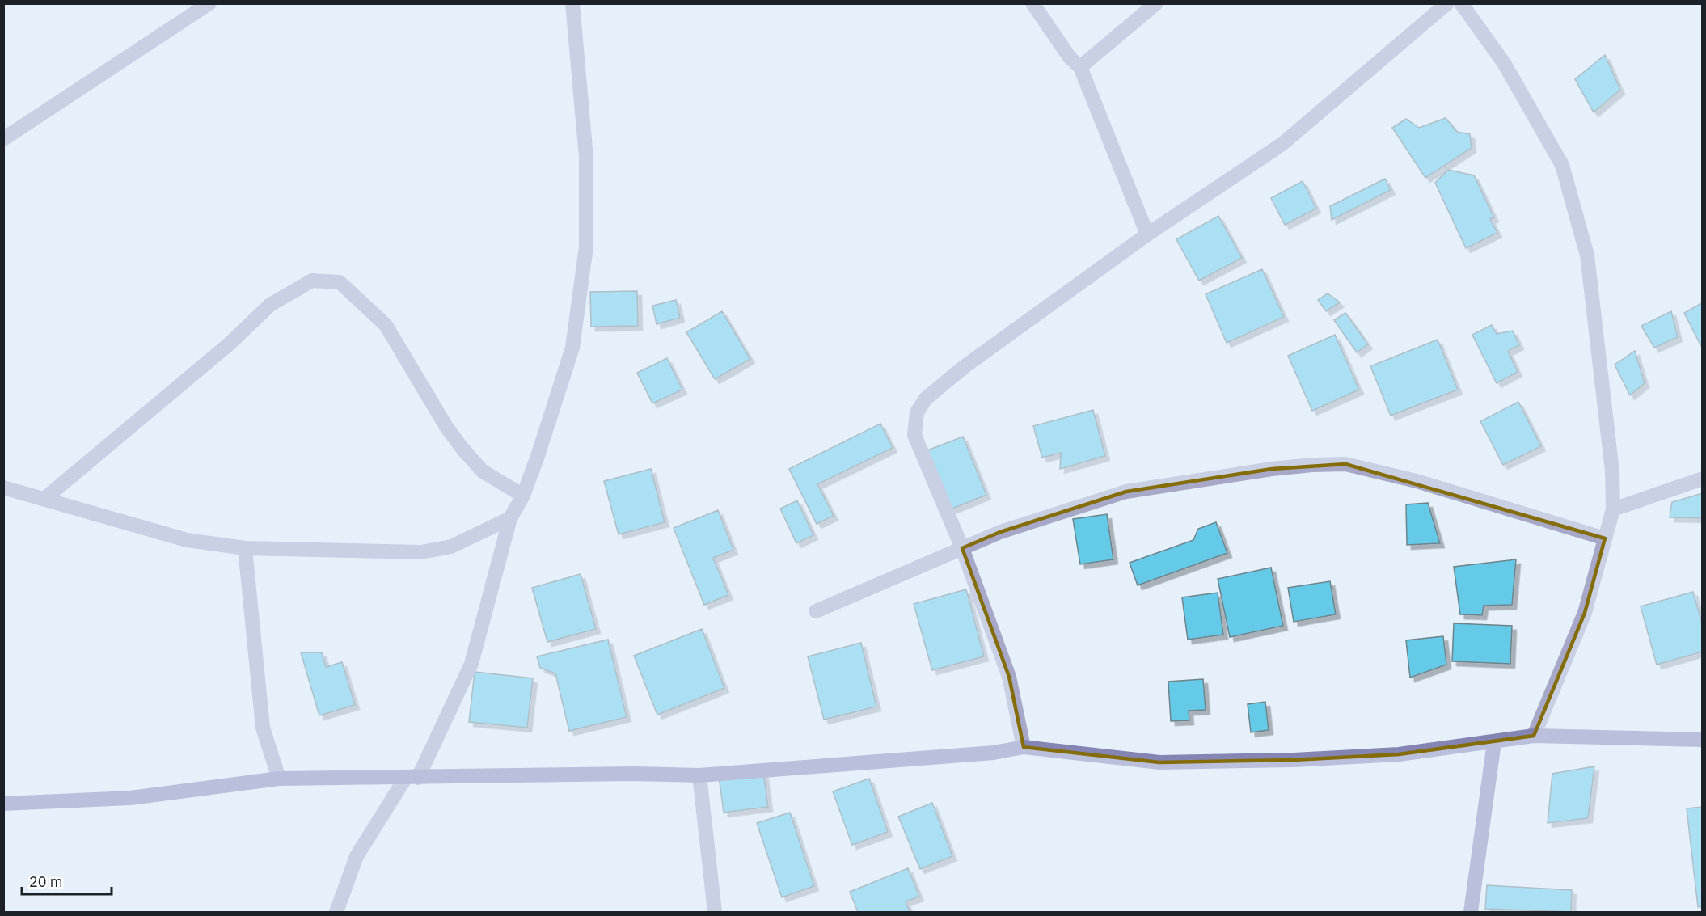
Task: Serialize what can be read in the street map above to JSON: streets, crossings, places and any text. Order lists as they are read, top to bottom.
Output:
{
  "scale_bar": "20 m"
}
